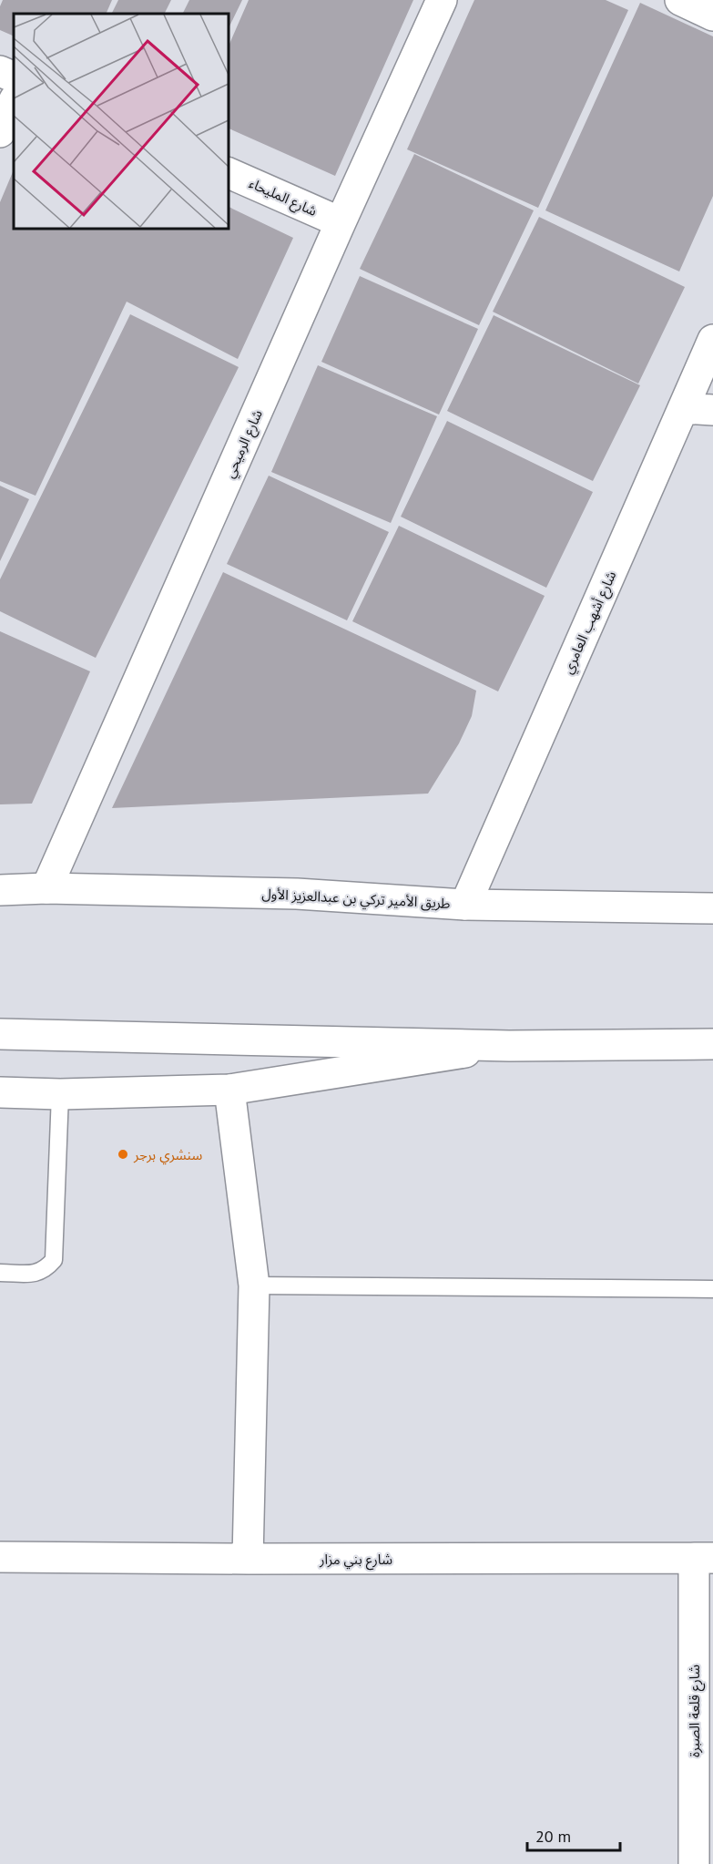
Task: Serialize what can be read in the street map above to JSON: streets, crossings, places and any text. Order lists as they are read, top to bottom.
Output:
{
  "streets": {
    "street": [
      "شارع المليحاء",
      "شارع الرميحي",
      "شارع أشهب العامري",
      "طريق الأمير تركي بن عبدالعزيز الأول",
      "شارع بني مزار",
      "شارع قلعة الصبرة"
    ]
  },
  "crossings": [
    ["شارع المليحاء", "شارع الرميحي"],
    ["شارع الرميحي", "طريق الأمير تركي بن عبدالعزيز الأول"],
    ["شارع أشهب العامري", "طريق الأمير تركي بن عبدالعزيز الأول"],
    ["شارع بني مزار", "شارع قلعة الصبرة"]
  ],
  "places": ["سنشري برجر"],
  "scale_bar": "20 m"
}
